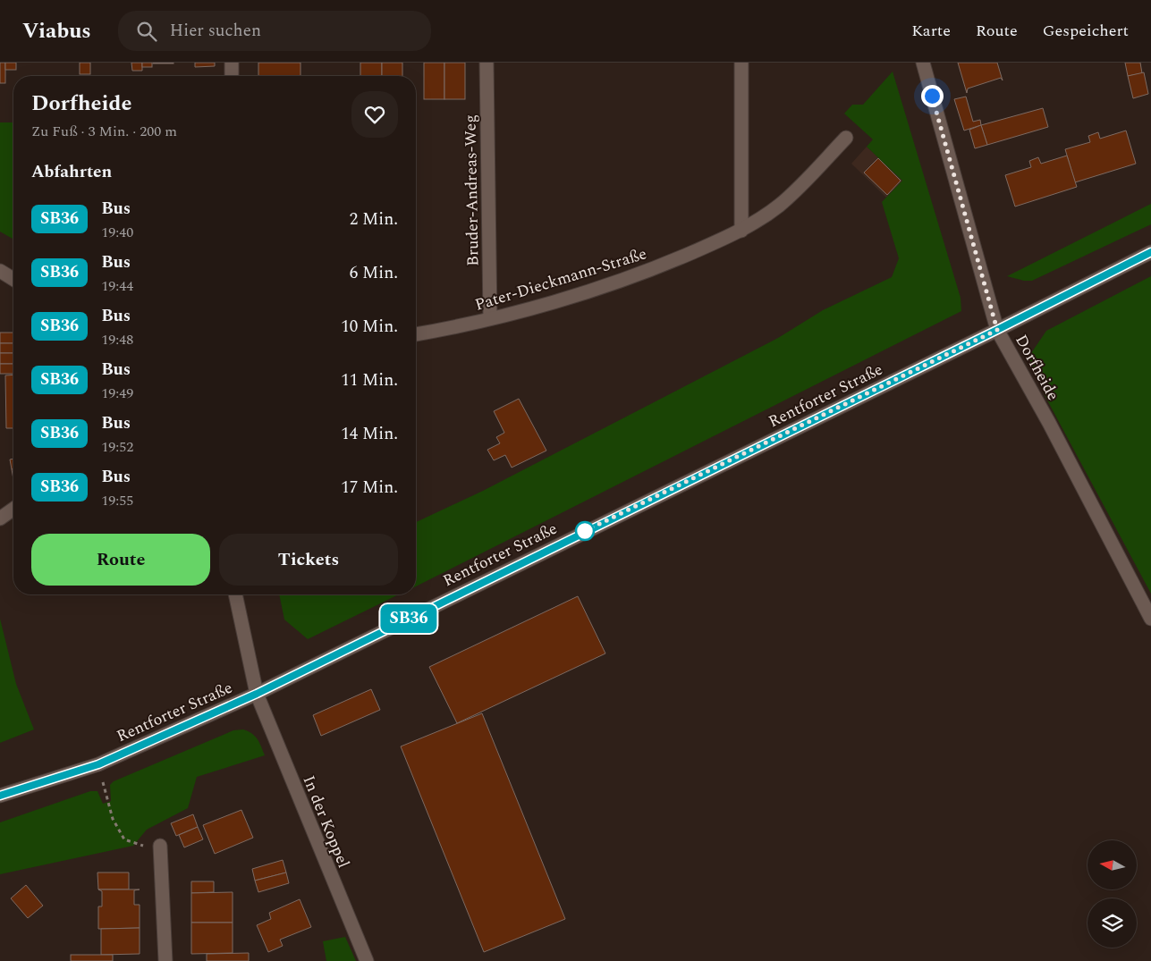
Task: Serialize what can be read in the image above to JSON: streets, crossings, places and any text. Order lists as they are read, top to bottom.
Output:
{
  "streets": {
    "street": [
      "Bruder-Andreas-Weg",
      "Pater-Dieckmann-Straße",
      "Dorfheide",
      "Rentforter Straße",
      "In der Koppel"
    ]
  },
  "crossings": [
    ["Bruder-Andreas-Weg", "Pater-Dieckmann-Straße"],
    ["Dorfheide", "Rentforter Straße"],
    ["Rentforter Straße", "In der Koppel"]
  ],
  "lines": ["bus line SB36"],
  "north": "left",
  "page": {
    "header": "Viabus",
    "search": "Hier suchen",
    "nav": ["Karte", "Route", "Gespeichert"],
    "on_map": "SB36",
    "heading": [
      ["Dorfheide", "Zu Fuß · 3 Min. · 200 m"],
      "Abfahrten"
    ],
    "list": [
      {
        "mark": "SB36",
        "name": "Bus",
        "note": "19:40",
        "value": "2 Min."
      },
      {
        "mark": "SB36",
        "name": "Bus",
        "note": "19:44",
        "value": "6 Min."
      },
      {
        "mark": "SB36",
        "name": "Bus",
        "note": "19:48",
        "value": "10 Min."
      },
      {
        "mark": "SB36",
        "name": "Bus",
        "note": "19:49",
        "value": "11 Min."
      },
      {
        "mark": "SB36",
        "name": "Bus",
        "note": "19:52",
        "value": "14 Min."
      },
      {
        "mark": "SB36",
        "name": "Bus",
        "note": "19:55",
        "value": "17 Min."
      }
    ],
    "buttons": ["Route", "Tickets"]
  }
}
